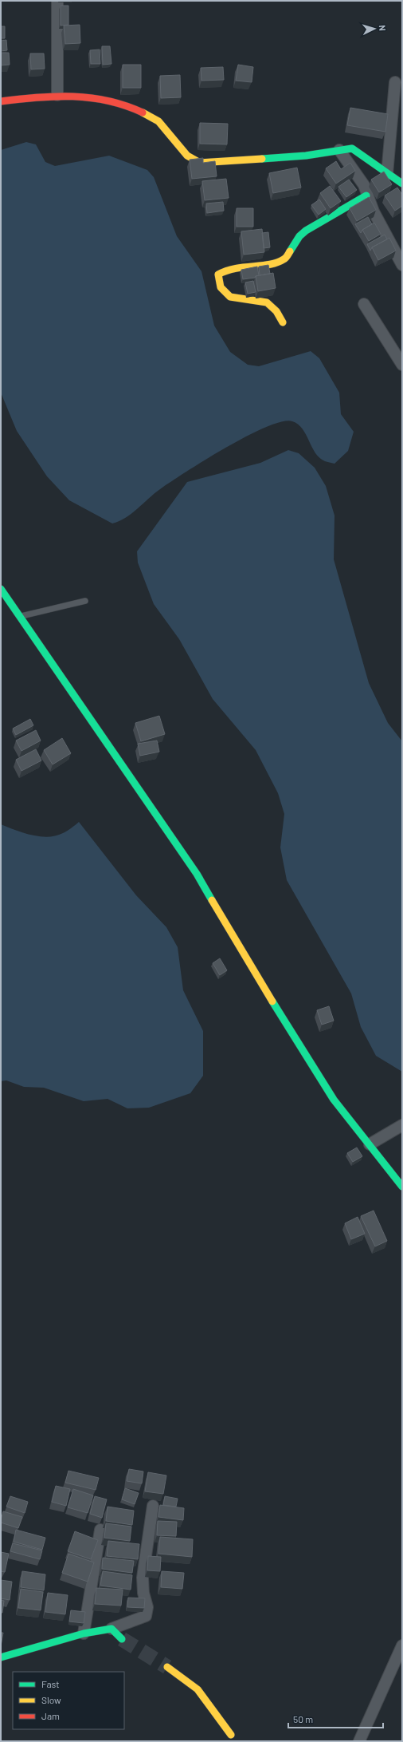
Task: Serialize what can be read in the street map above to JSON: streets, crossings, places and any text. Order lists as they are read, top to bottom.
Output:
{
  "legend": ["Fast", "Slow", "Jam"],
  "scale_bar": "50 m",
  "north": "right"
}
